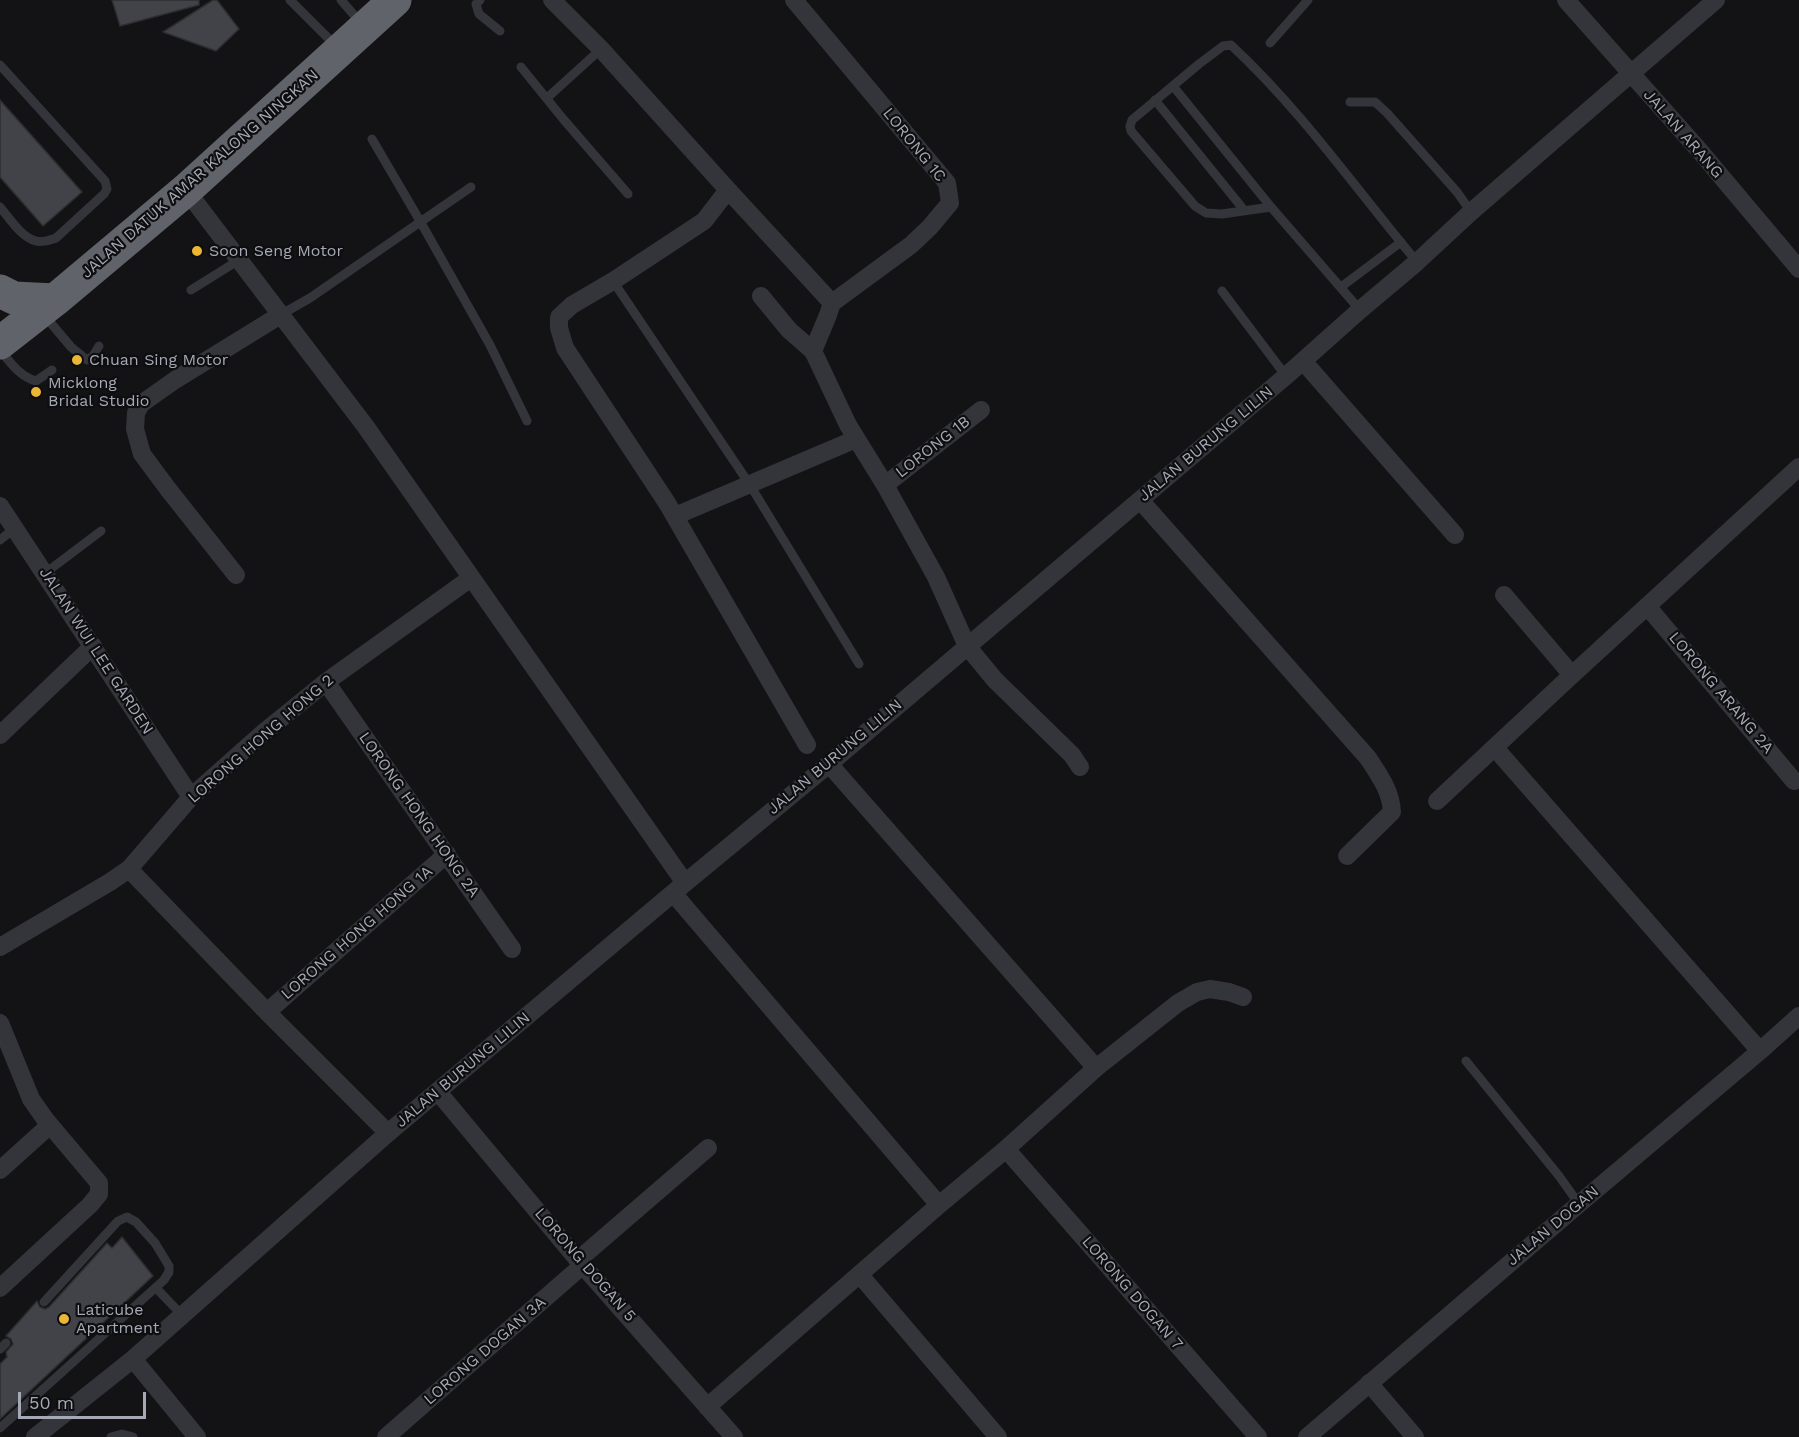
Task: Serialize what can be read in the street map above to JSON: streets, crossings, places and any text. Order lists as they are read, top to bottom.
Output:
{
  "streets": {
    "highway": ["JALAN DATUK AMAR KALONG NINGKAN"],
    "street": [
      "JALAN ARANG",
      "LORONG 1C",
      "JALAN BURUNG LILIN",
      "LORONG 1B",
      "JALAN WUI LEE GARDEN",
      "LORONG ARANG 2A",
      "LORONG HONG HONG 2",
      "LORONG HONG HONG 2A",
      "LORONG HONG HONG 1A",
      "JALAN DOGAN",
      "LORONG DOGAN 5",
      "LORONG DOGAN 7",
      "LORONG DOGAN 3A"
    ]
  },
  "crossings": [
    ["JALAN ARANG", "JALAN BURUNG LILIN"],
    ["JALAN BURUNG LILIN", "LORONG DOGAN 5"],
    ["JALAN WUI LEE GARDEN", "LORONG HONG HONG 2"],
    ["LORONG HONG HONG 2", "LORONG HONG HONG 2A"],
    ["LORONG HONG HONG 2A", "LORONG HONG HONG 1A"],
    ["LORONG DOGAN 5", "LORONG DOGAN 3A"]
  ],
  "places": [
    "Soon Seng Motor",
    "Chuan Sing Motor",
    "Micklong Bridal Studio",
    "Laticube Apartment"
  ],
  "scale_bar": "50 m"
}
